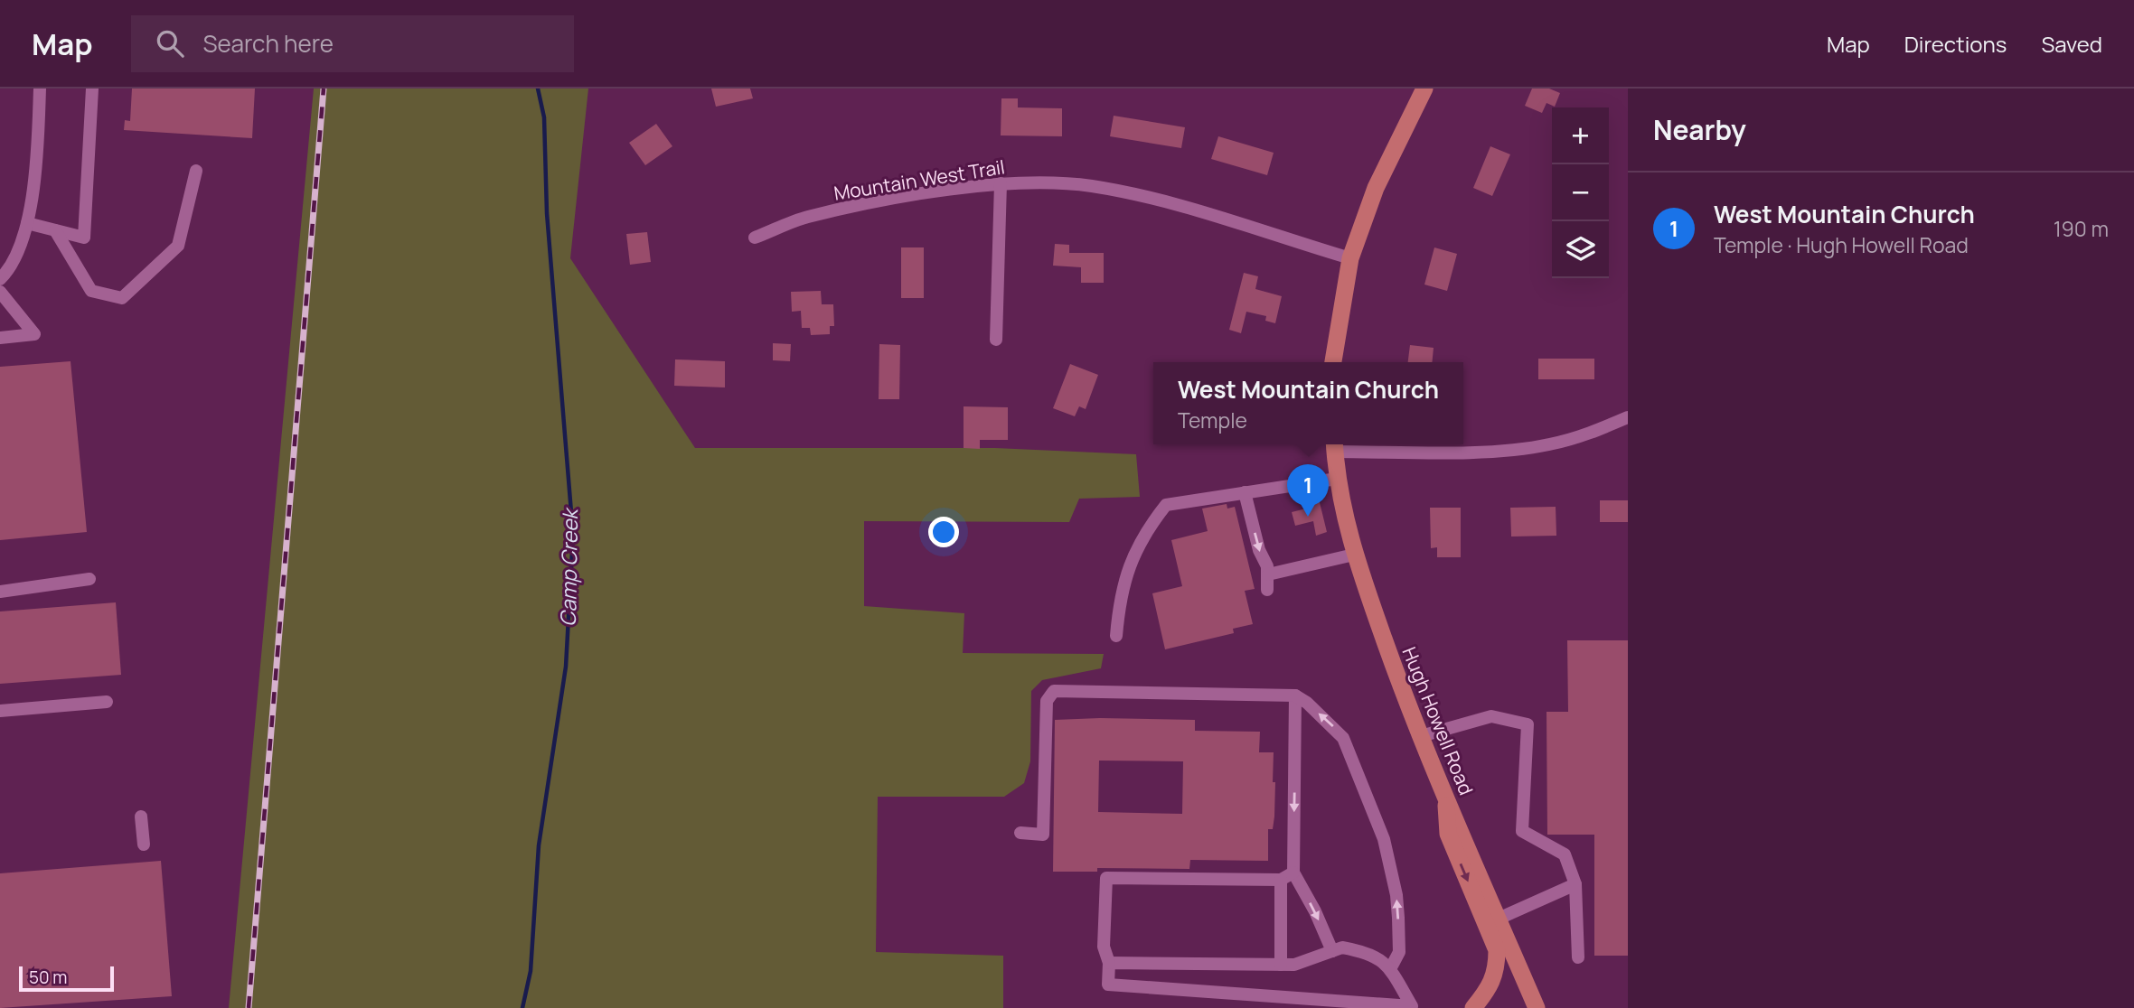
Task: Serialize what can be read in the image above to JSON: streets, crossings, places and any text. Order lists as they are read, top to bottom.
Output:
{
  "streets": {
    "main road": ["Hugh Howell Road"],
    "street": ["Mountain West Trail"]
  },
  "water": ["Camp Creek"],
  "scale_bar": "50 m",
  "page": {
    "header": "Map",
    "search": "Search here",
    "nav": ["Map", "Directions", "Saved"],
    "heading": "Nearby",
    "map_buttons": ["+", "−"],
    "list": [
      {
        "mark": "1",
        "name": "West Mountain Church",
        "note": "Temple · Hugh Howell Road",
        "value": "190 m"
      }
    ],
    "popup": ["West Mountain Church", "Temple"],
    "pins": "1",
    "scale": "50 m"
  }
}
